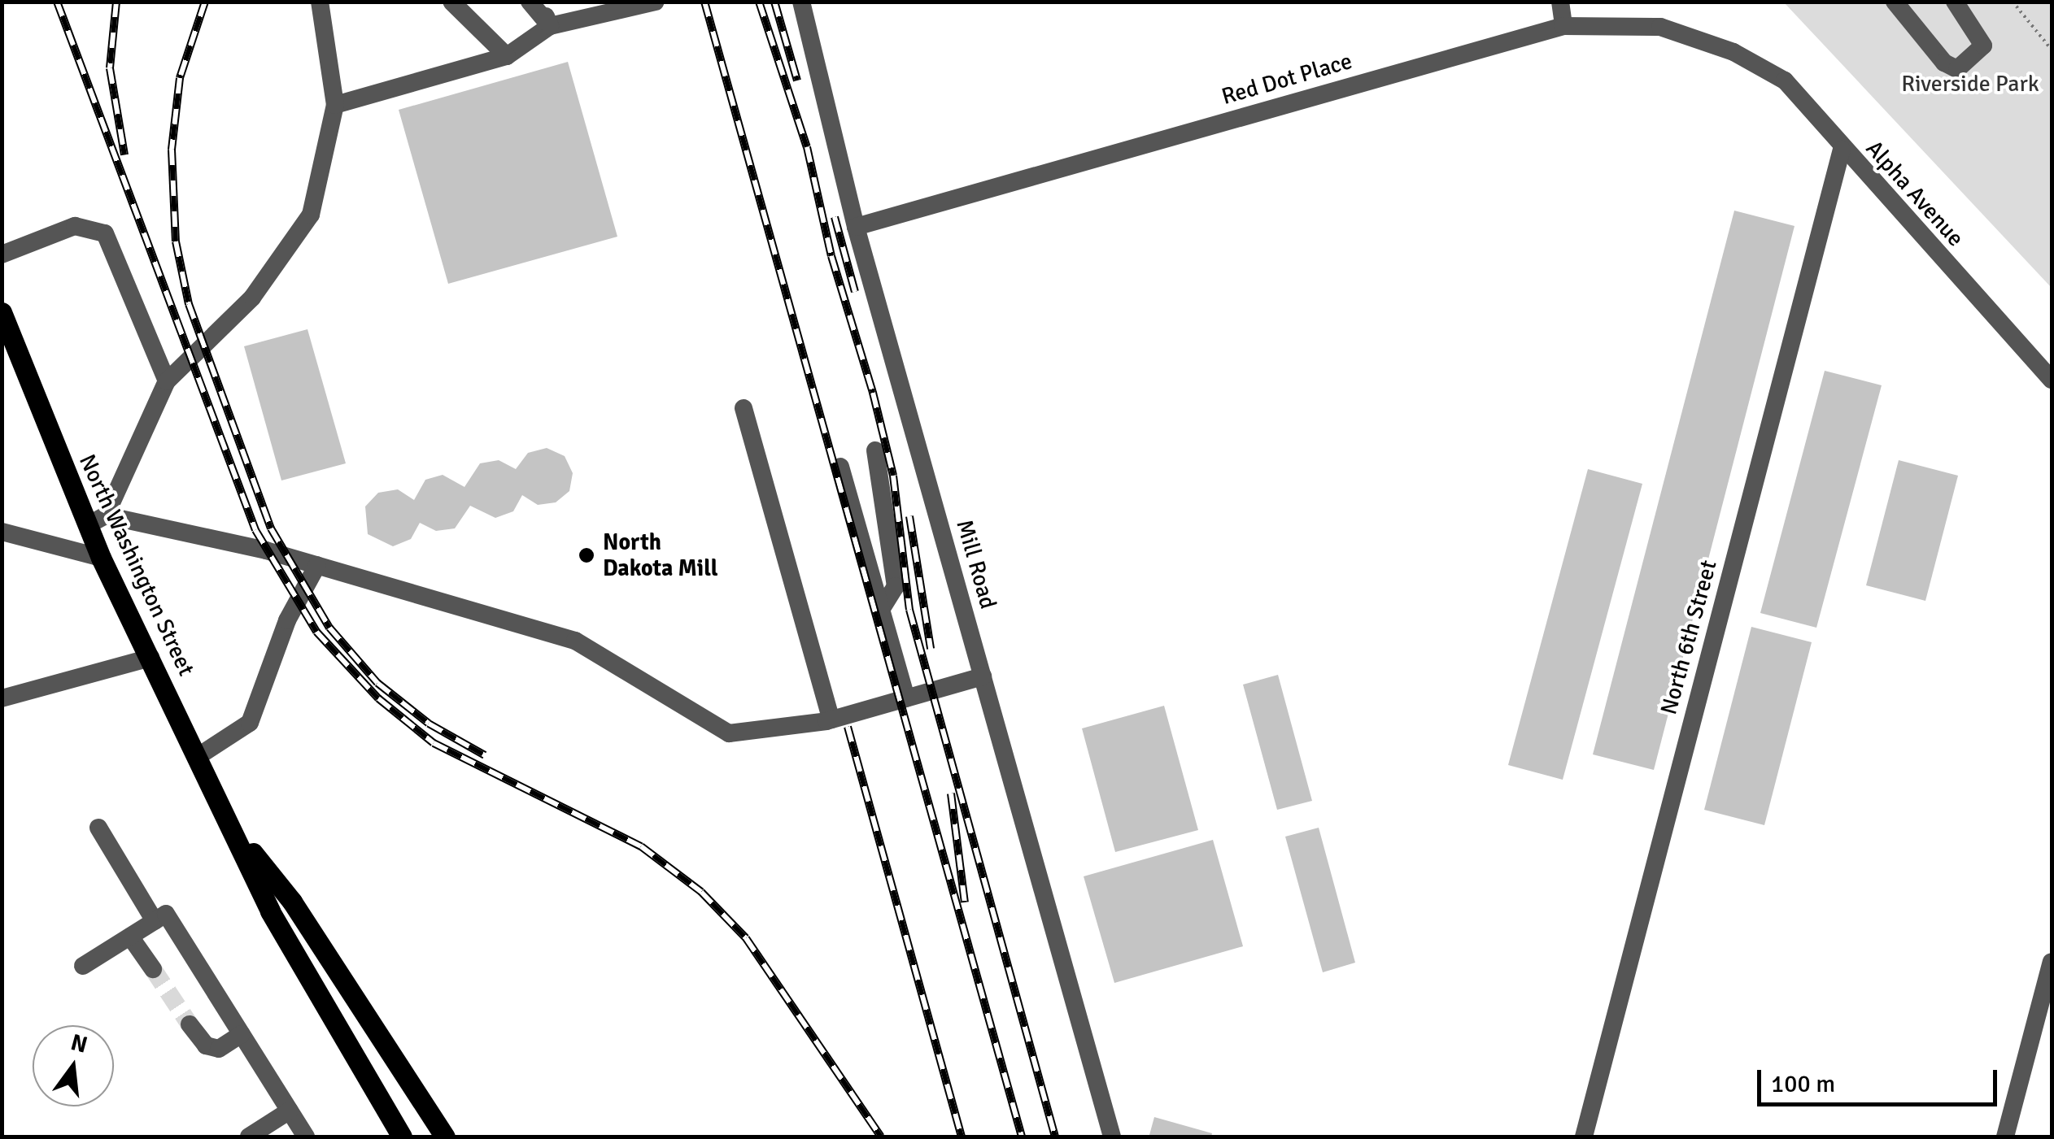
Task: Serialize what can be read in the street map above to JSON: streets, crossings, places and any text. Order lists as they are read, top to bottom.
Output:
{
  "streets": {
    "main road": ["North Washington Street"],
    "street": [
      "Red Dot Place",
      "Alpha Avenue",
      "Mill Road",
      "North 6th Street"
    ]
  },
  "crossings": [
    ["Red Dot Place", "Alpha Avenue"],
    ["Red Dot Place", "Mill Road"],
    ["Alpha Avenue", "North 6th Street"]
  ],
  "parks": ["Riverside Park"],
  "places": ["North Dakota Mill"],
  "scale_bar": "100 m",
  "north": "top"
}
